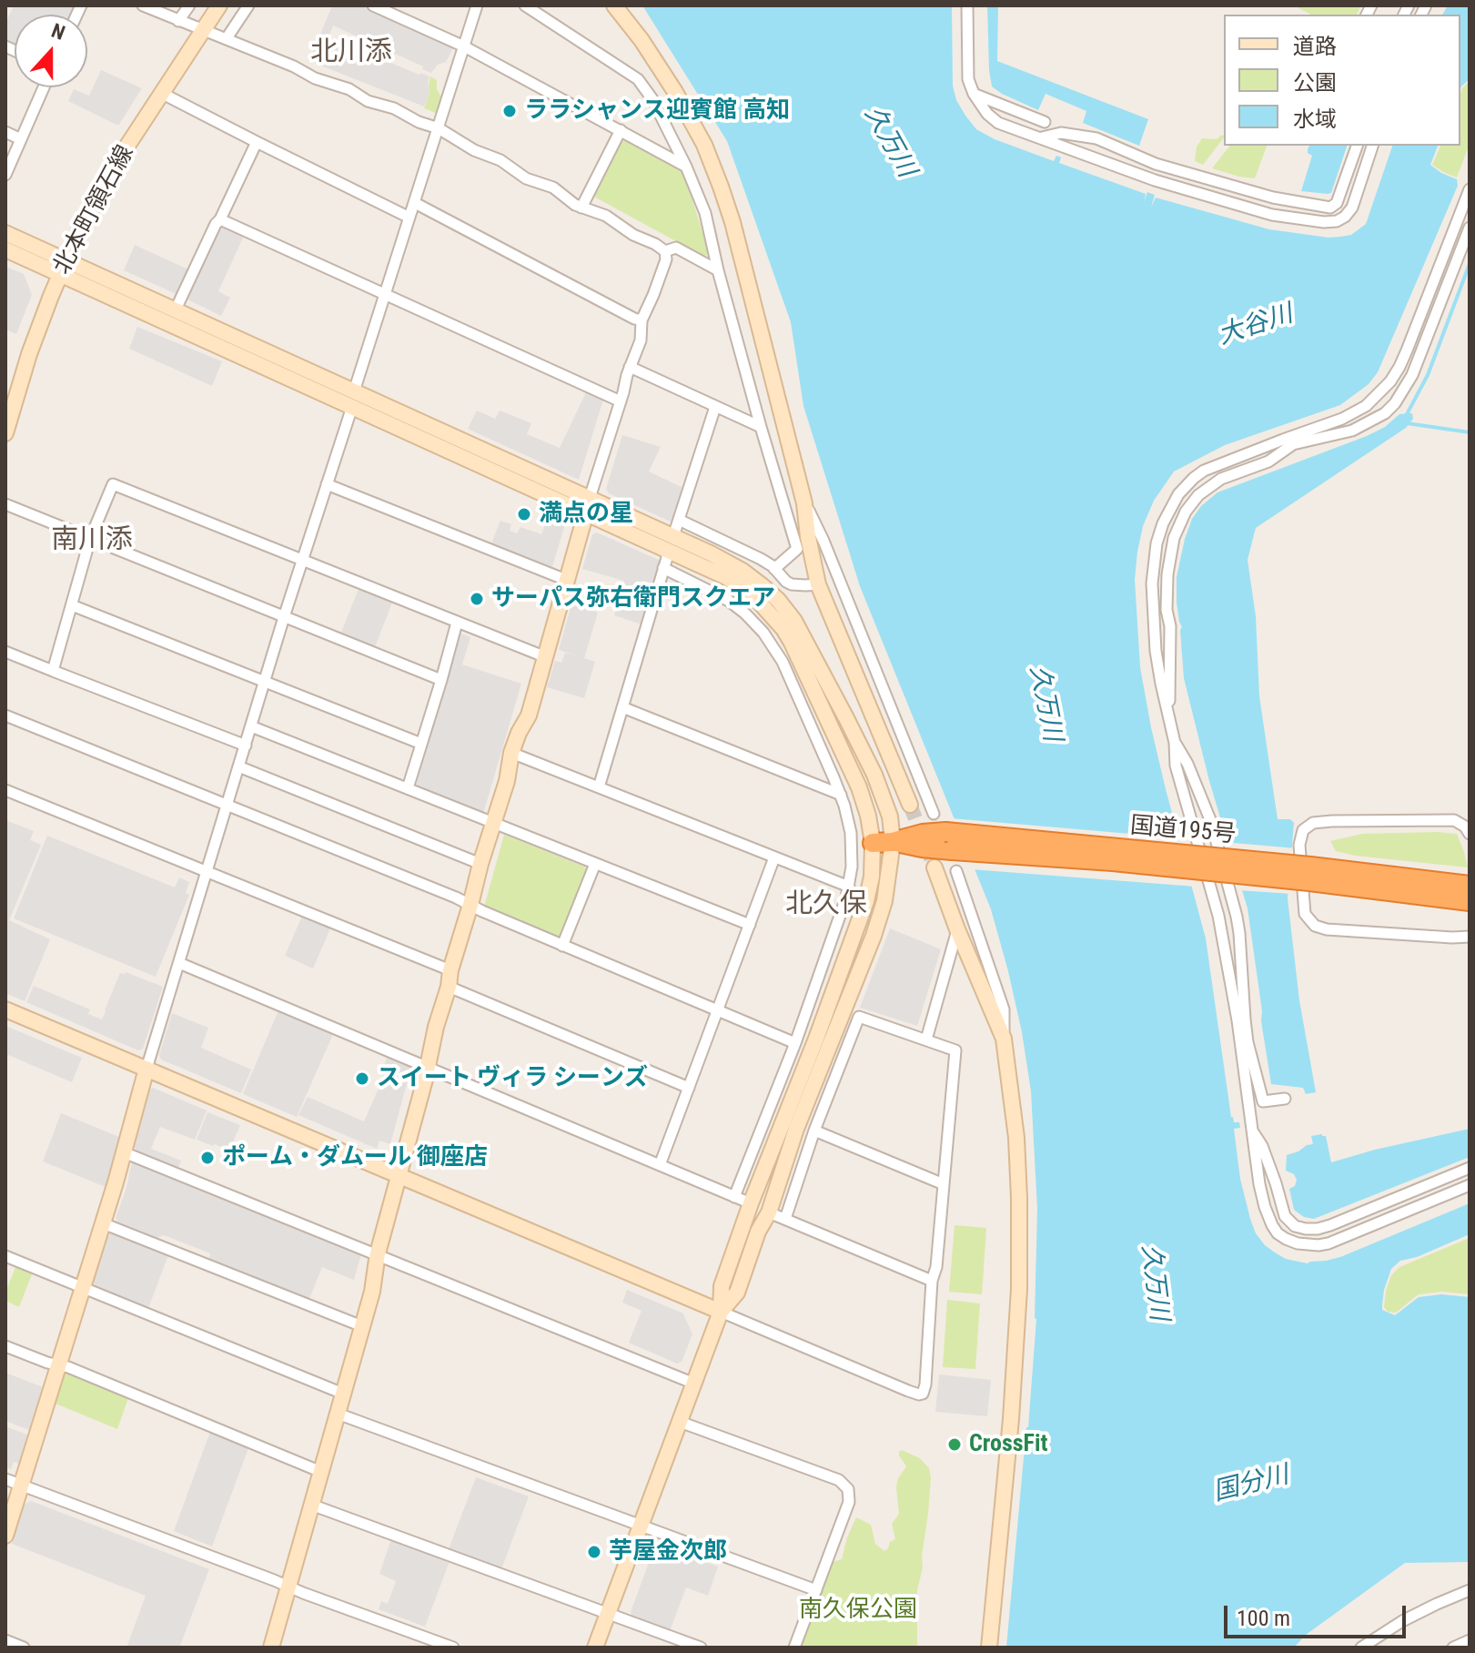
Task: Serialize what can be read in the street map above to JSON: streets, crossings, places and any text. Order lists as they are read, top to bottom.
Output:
{
  "streets": {
    "highway": ["国道195号"],
    "street": ["北本町領石線"]
  },
  "districts": ["北川添", "南川添", "北久保"],
  "water": ["久万川", "大谷川", "国分川"],
  "parks": ["南久保公園"],
  "places": [
    "ララシャンス迎賓館 高知",
    "満点の星",
    "サーパス弥右衛門スクエア",
    "スイート ヴィラ シーンズ",
    "ポーム・ダムール 御座店",
    "CrossFit",
    "芋屋金次郎"
  ],
  "legend": ["道路", "公園", "水域"],
  "scale_bar": "100 m",
  "north": "top"
}
